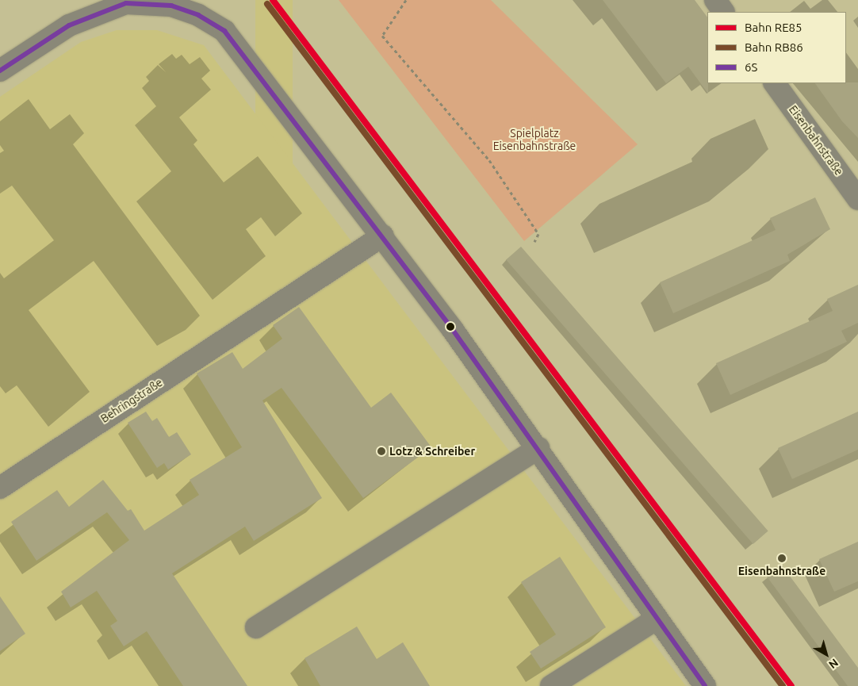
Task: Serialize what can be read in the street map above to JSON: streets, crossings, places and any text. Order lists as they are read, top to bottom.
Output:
{
  "streets": {
    "street": ["Eisenbahnstraße", "Behringstraße"]
  },
  "parks": ["Spielplatz Eisenbahnstraße"],
  "places": ["Lotz & Schreiber", "Eisenbahnstraße"],
  "lines": ["rail line RE85", "transit line 6S", "rail line RB86"],
  "legend": ["Bahn RE85", "Bahn RB86", "6S"],
  "north": "bottom right"
}
